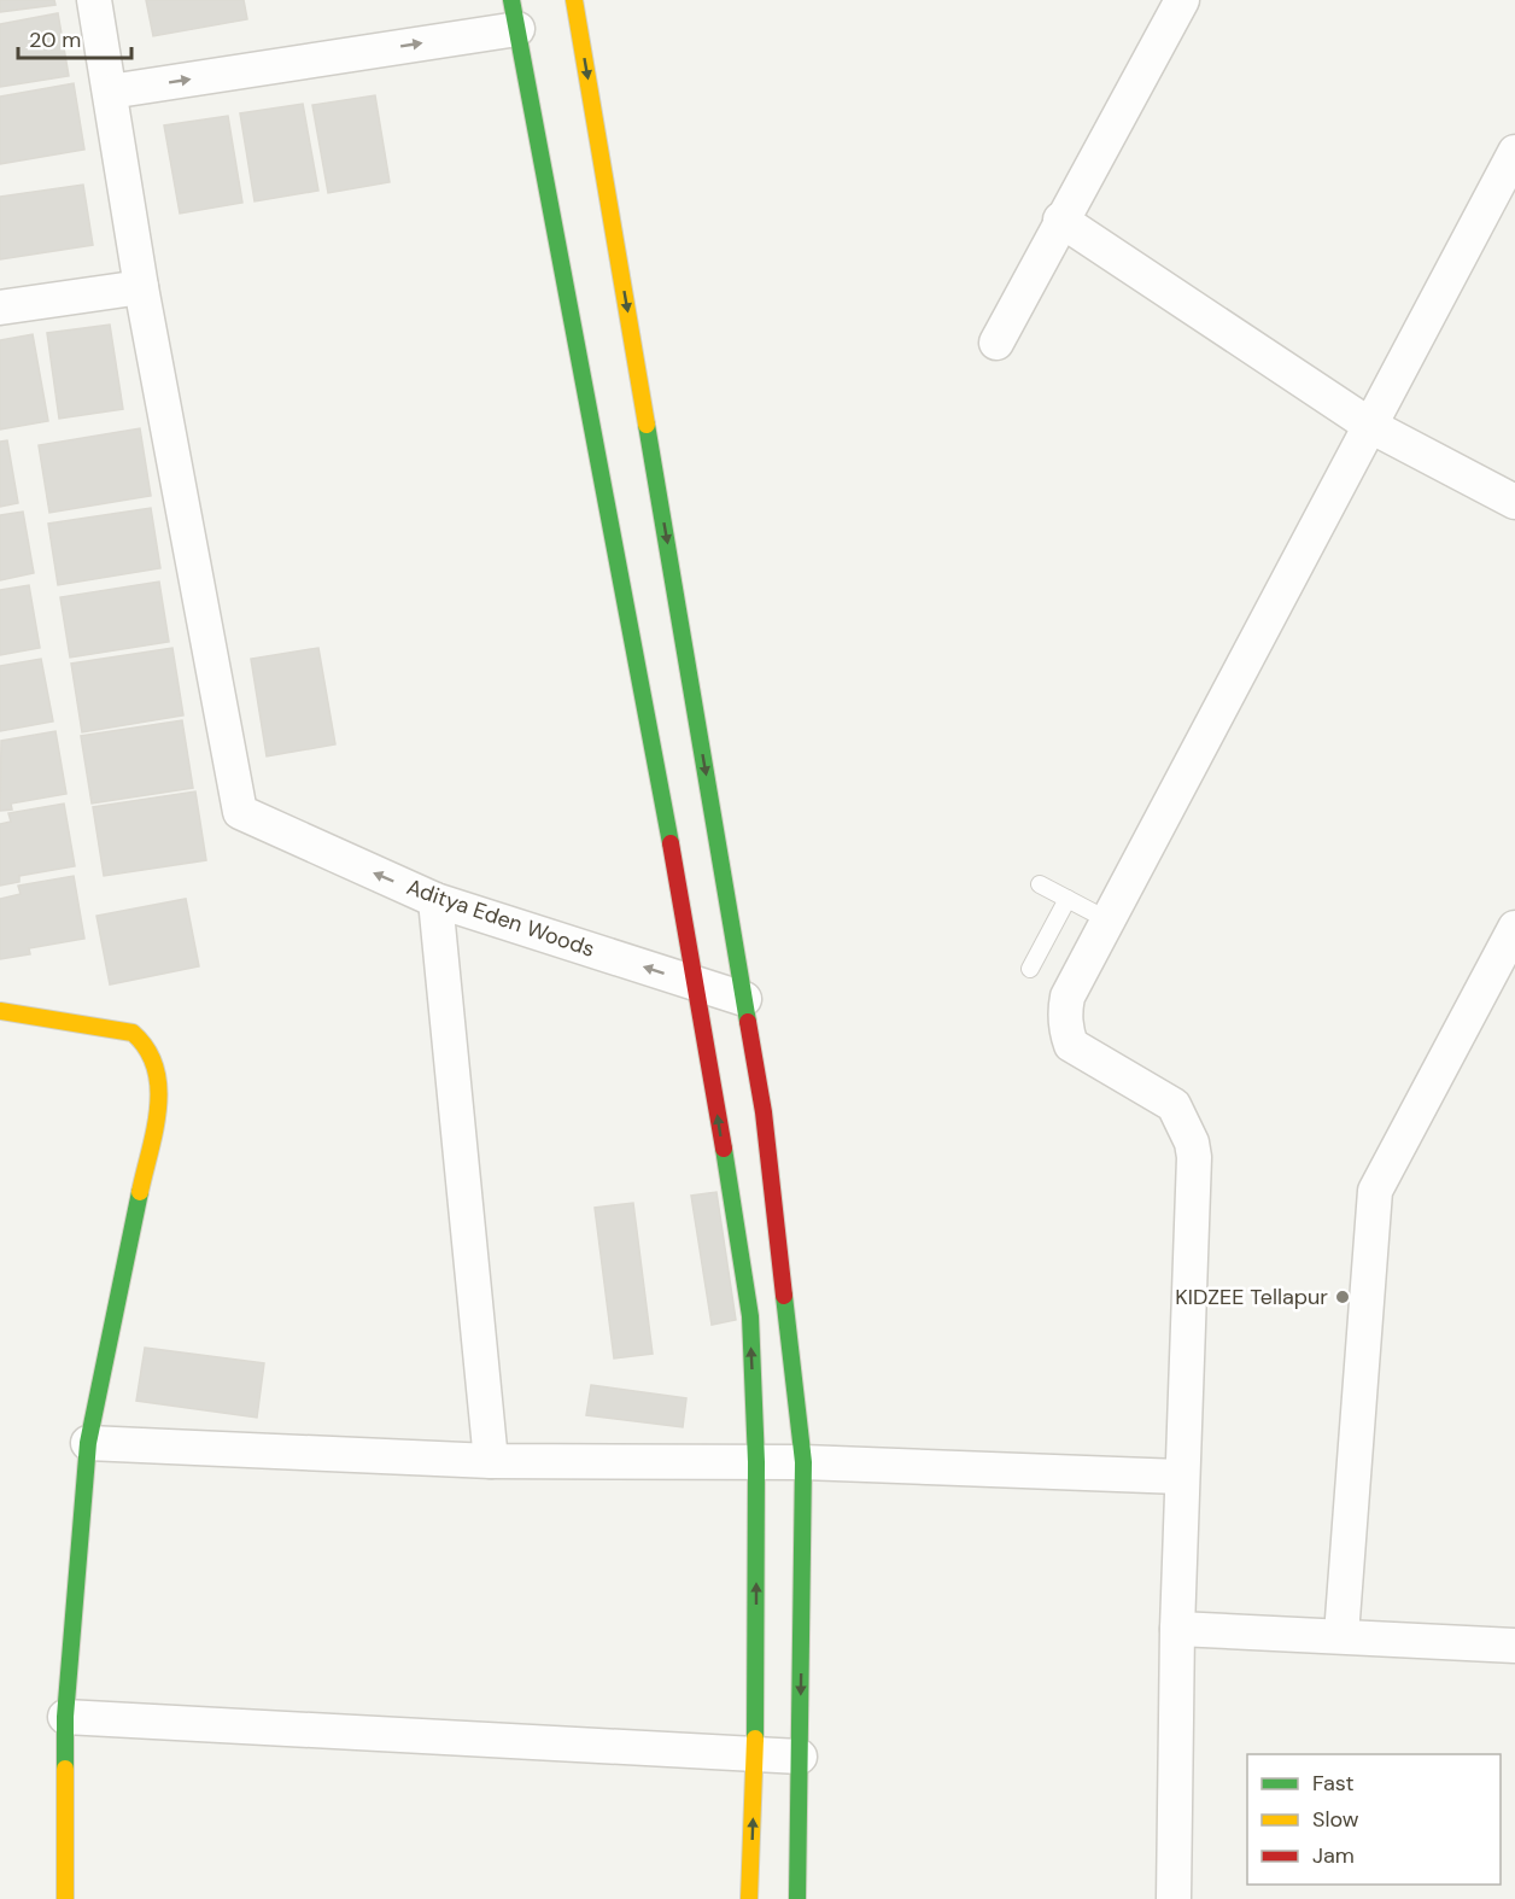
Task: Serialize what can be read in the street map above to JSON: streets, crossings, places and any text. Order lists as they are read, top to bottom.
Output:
{
  "streets": {
    "street": ["Aditya Eden Woods"]
  },
  "one_way": ["Aditya Eden Woods"],
  "places": ["KIDZEE Tellapur"],
  "legend": ["Fast", "Slow", "Jam"],
  "scale_bar": "20 m"
}
